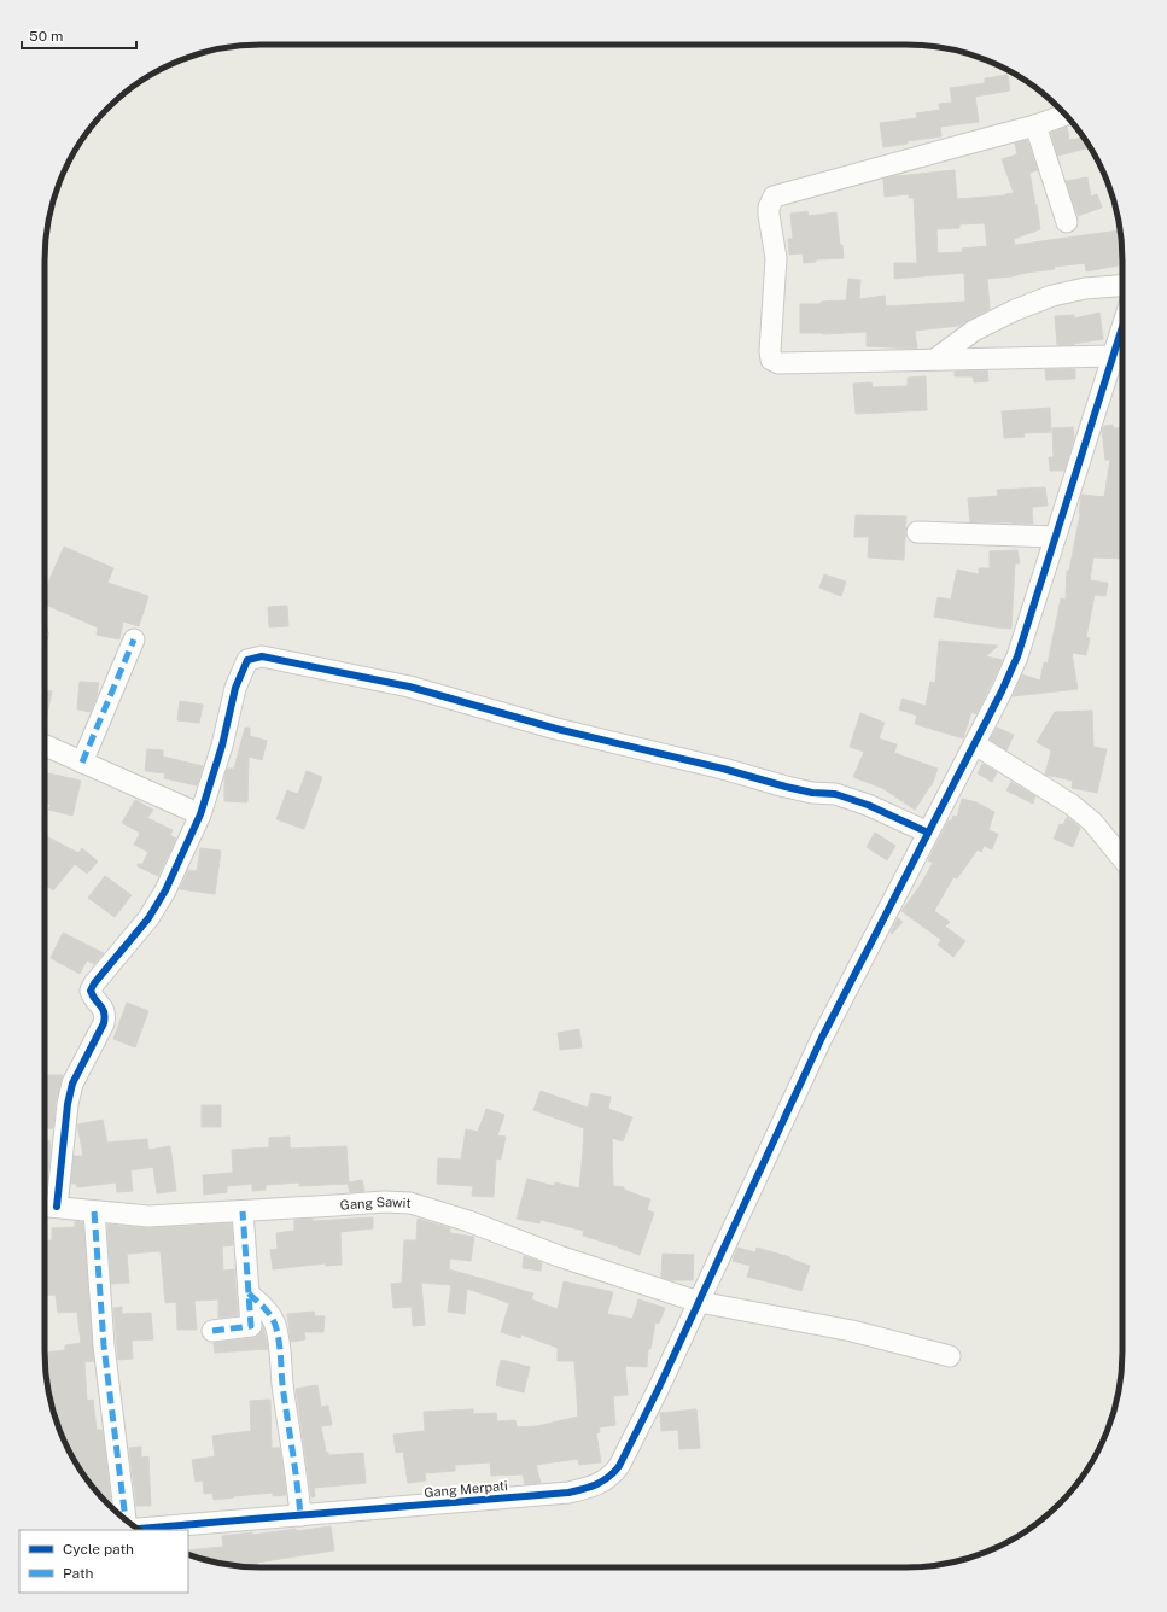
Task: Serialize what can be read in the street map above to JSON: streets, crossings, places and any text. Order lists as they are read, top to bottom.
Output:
{
  "streets": {
    "street": ["Gang Sawit", "Gang Merpati"]
  },
  "crossings": [
    ["Gang Sawit", "Gang Merpati"]
  ],
  "legend": ["Cycle path", "Path"],
  "scale_bar": "50 m"
}
